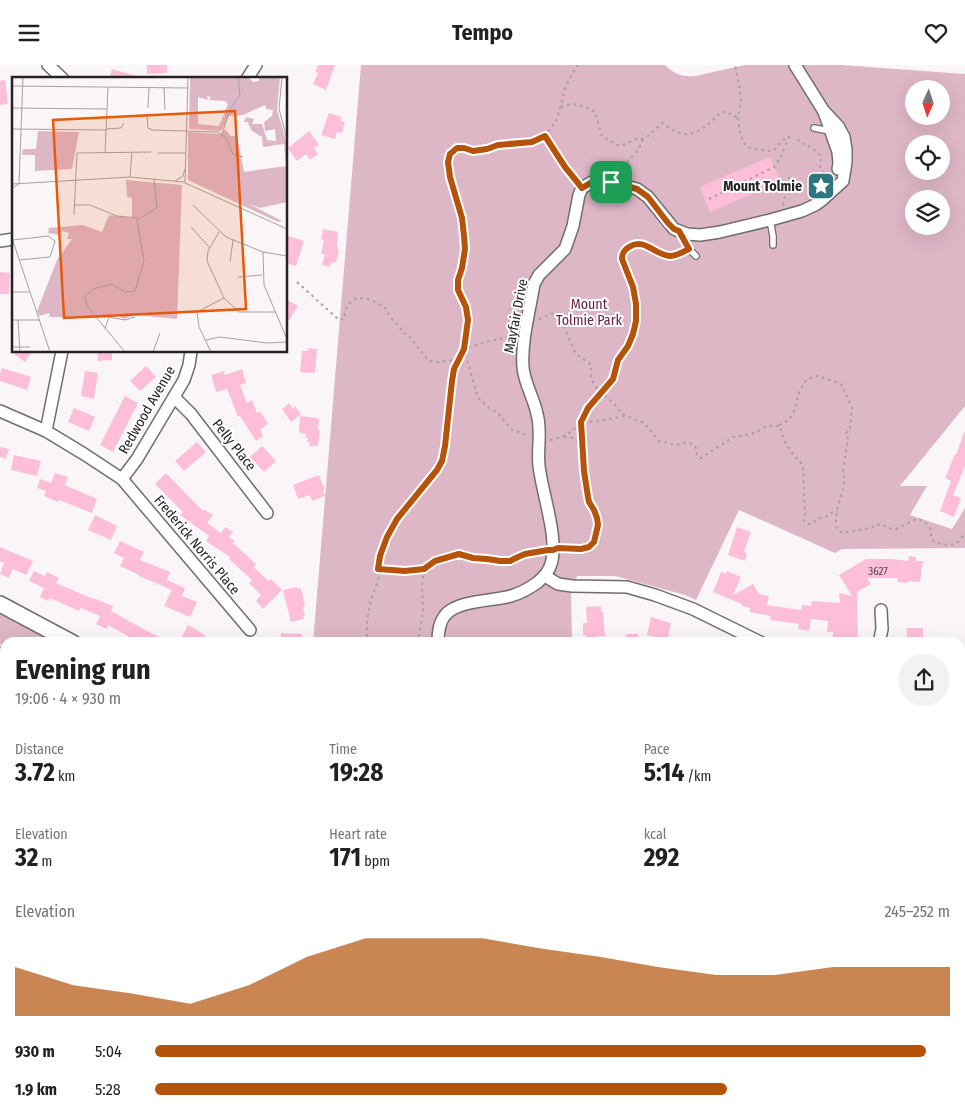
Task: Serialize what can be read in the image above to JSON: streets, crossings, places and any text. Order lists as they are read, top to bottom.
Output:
{
  "streets": {
    "street": [
      "Mayfair Drive",
      "Redwood Avenue",
      "Pelly Place",
      "Frederick Norris Place"
    ]
  },
  "crossings": [
    ["Redwood Avenue", "Pelly Place"],
    ["Redwood Avenue", "Frederick Norris Place"]
  ],
  "parks": ["Mount Tolmie Park"],
  "places": {
    "place": ["Mount Tolmie"]
  },
  "house_numbers": ["3627"],
  "north": "bottom",
  "page": {
    "header": "Tempo",
    "heading": ["Evening run", "19:06 · 4 × 930 m"],
    "stats": [
      ["Distance", "3.72 km"],
      ["Time", "19:28"],
      ["Pace", "5:14 /km"],
      ["Elevation", "32 m"],
      ["Heart rate", "171 bpm"],
      ["kcal", "292"]
    ],
    "chart": ["Elevation", "245–252 m"],
    "list": [
      {
        "name": "930 m",
        "note": "5:04"
      },
      {
        "name": "1.9 km",
        "note": "5:28"
      }
    ]
  }
}
